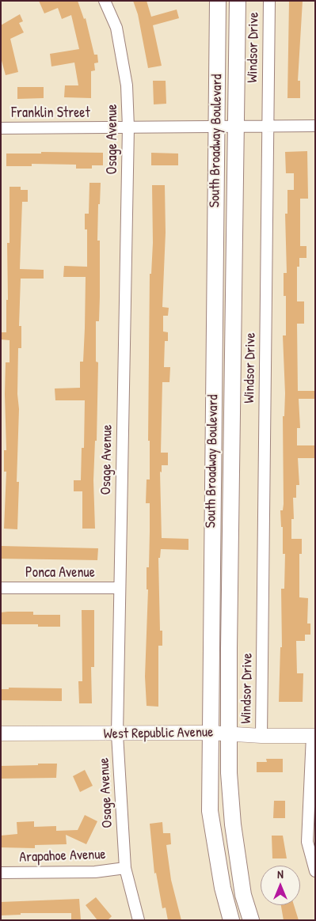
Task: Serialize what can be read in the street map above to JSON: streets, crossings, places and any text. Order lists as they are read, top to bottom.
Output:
{
  "streets": {
    "main road": ["South Broadway Boulevard"],
    "street": [
      "Windsor Drive",
      "Franklin Street",
      "Osage Avenue",
      "Ponca Avenue",
      "West Republic Avenue",
      "Arapahoe Avenue"
    ]
  },
  "crossings": [
    ["Windsor Drive", "Franklin Street"],
    ["Windsor Drive", "West Republic Avenue"],
    ["Franklin Street", "Osage Avenue"],
    ["Franklin Street", "South Broadway Boulevard"],
    ["Osage Avenue", "Ponca Avenue"],
    ["Osage Avenue", "West Republic Avenue"],
    ["Osage Avenue", "Arapahoe Avenue"],
    ["South Broadway Boulevard", "West Republic Avenue"]
  ],
  "north": "top"
}
